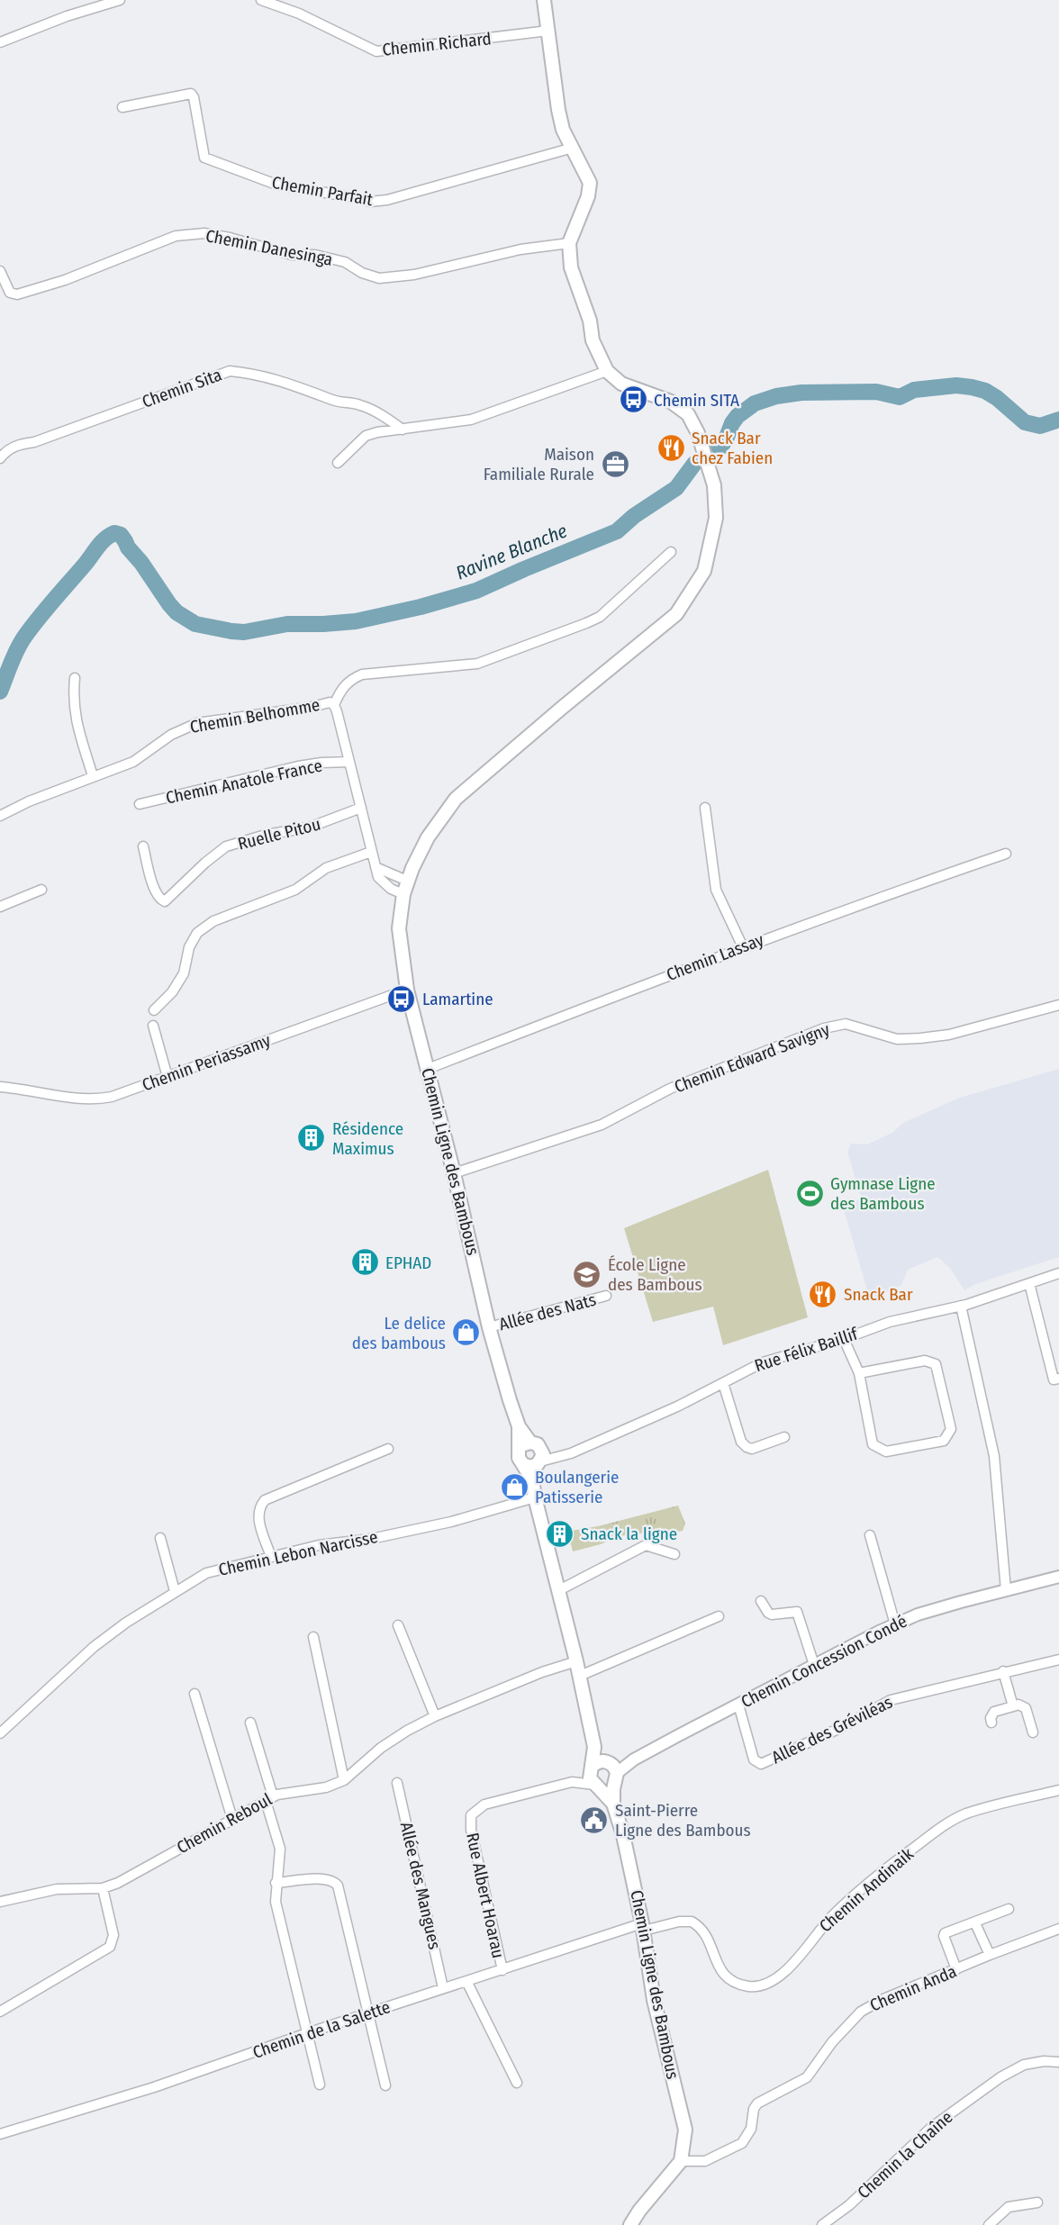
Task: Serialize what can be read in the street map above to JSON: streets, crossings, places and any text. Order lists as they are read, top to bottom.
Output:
{
  "streets": {
    "main road": ["Chemin Ligne des Bambous"],
    "street": [
      "Chemin Richard",
      "Chemin Parfait",
      "Chemin Danesinga",
      "Chemin Sita",
      "Chemin Belhomme",
      "Chemin Anatole France",
      "Ruelle Pitou",
      "Chemin Lassay",
      "Chemin Edward Savigny",
      "Chemin Periassamy",
      "Allée des Nats",
      "Rue Félix Baillif",
      "Chemin Lebon Narcisse",
      "Chemin Concession Condé",
      "Allée des Gréviléas",
      "Chemin Reboul",
      "Allée des Mangues",
      "Chemin Andinaik",
      "Rue Albert Hoarau",
      "Chemin Anda",
      "Chemin de la Salette",
      "Chemin la Chaîne"
    ]
  },
  "crossings": [
    ["Chemin Lassay", "Chemin Ligne des Bambous"],
    ["Chemin Edward Savigny", "Chemin Ligne des Bambous"],
    ["Chemin Periassamy", "Chemin Ligne des Bambous"],
    ["Chemin Ligne des Bambous", "Allée des Nats"],
    ["Chemin Ligne des Bambous", "Rue Félix Baillif"],
    ["Chemin Ligne des Bambous", "Chemin Concession Condé"],
    ["Chemin Ligne des Bambous", "Chemin Andinaik"],
    ["Chemin Ligne des Bambous", "Rue Albert Hoarau"],
    ["Chemin Ligne des Bambous", "Chemin Anda"],
    ["Chemin Ligne des Bambous", "Chemin de la Salette"],
    ["Chemin Concession Condé", "Allée des Gréviléas"],
    ["Chemin Concession Condé", "Rue Albert Hoarau"],
    ["Allée des Mangues", "Chemin de la Salette"],
    ["Chemin Andinaik", "Chemin de la Salette"],
    ["Rue Albert Hoarau", "Chemin de la Salette"]
  ],
  "water": ["Ravine Blanche"],
  "places": {
    "bus stop": ["Chemin SITA", "Lamartine"],
    "restaurant": ["Snack Bar chez Fabien", "Snack Bar"],
    "office": ["Maison Familiale Rurale"],
    "building": ["Résidence Maximus", "EPHAD", "Snack la ligne"],
    "sports": ["Gymnase Ligne des Bambous"],
    "school or university": ["École Ligne des Bambous"],
    "shop": ["Le delice des bambous", "Boulangerie Patisserie"],
    "public building": ["Saint-Pierre Ligne des Bambous"]
  }
}
